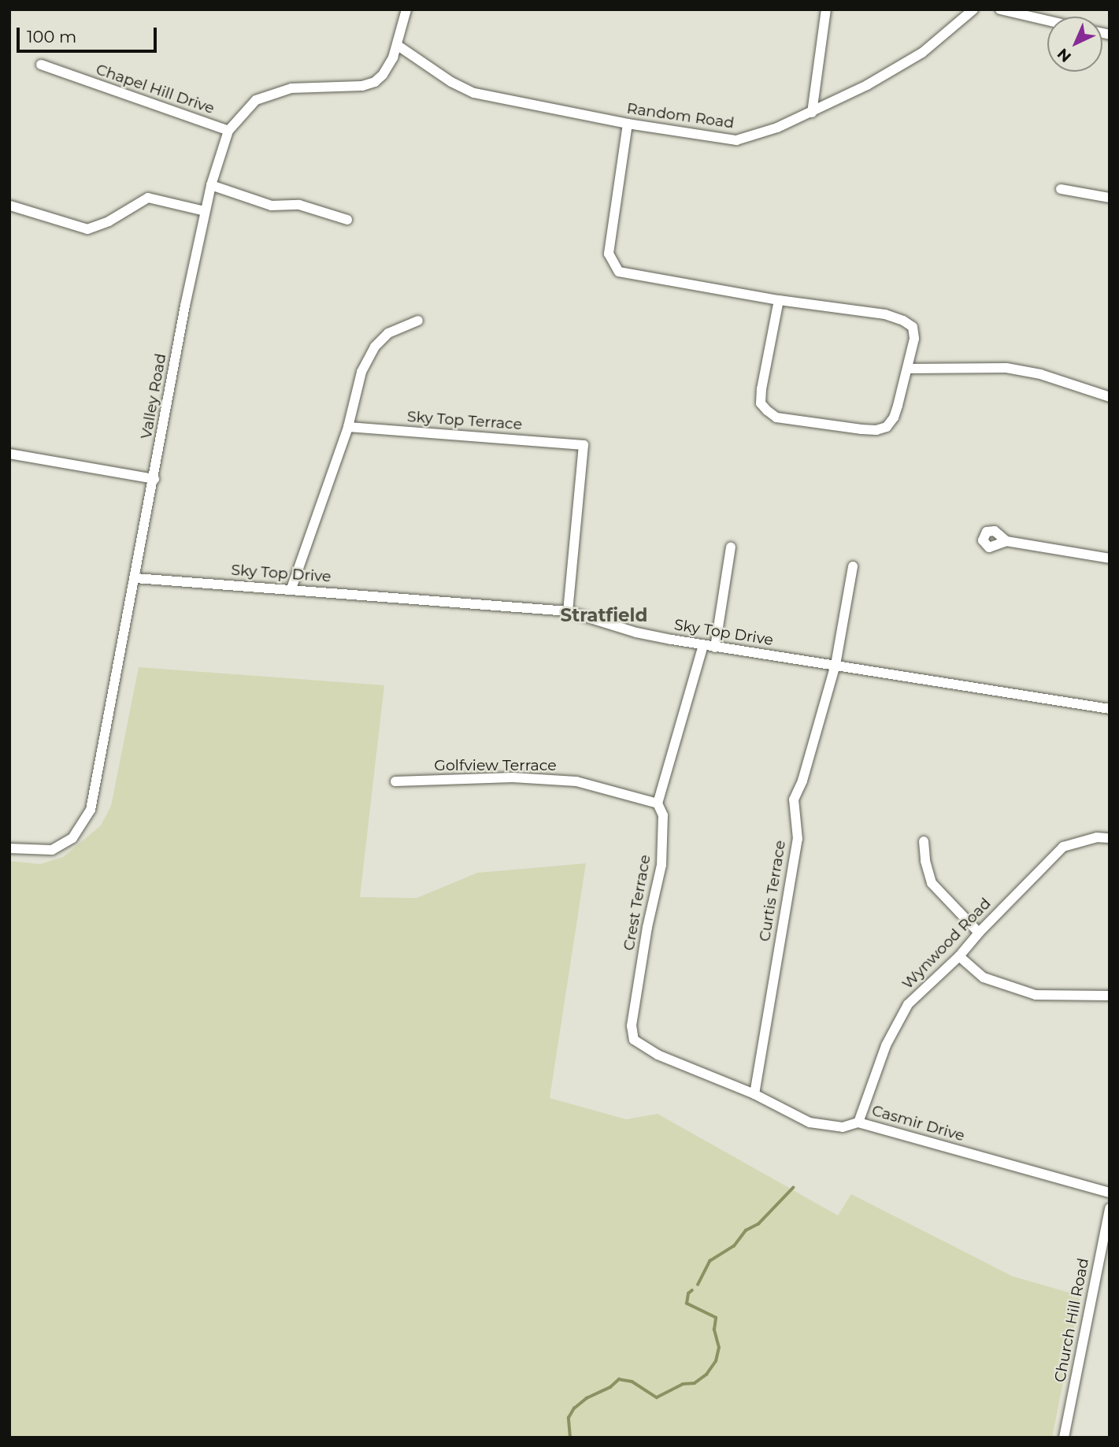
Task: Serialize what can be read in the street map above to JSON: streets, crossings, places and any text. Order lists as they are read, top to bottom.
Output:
{
  "streets": {
    "street": [
      "Chapel Hill Drive",
      "Random Road",
      "Valley Road",
      "Sky Top Terrace",
      "Sky Top Drive",
      "Golfview Terrace",
      "Curtis Terrace",
      "Crest Terrace",
      "Wynwood Road",
      "Casmir Drive",
      "Church Hill Road"
    ]
  },
  "crossings": [
    ["Chapel Hill Drive", "Valley Road"],
    ["Random Road", "Valley Road"],
    ["Valley Road", "Sky Top Drive"],
    ["Sky Top Terrace", "Sky Top Drive"],
    ["Sky Top Drive", "Curtis Terrace"],
    ["Sky Top Drive", "Crest Terrace"],
    ["Golfview Terrace", "Crest Terrace"],
    ["Curtis Terrace", "Casmir Drive"],
    ["Crest Terrace", "Casmir Drive"],
    ["Wynwood Road", "Casmir Drive"]
  ],
  "districts": ["Stratfield"],
  "scale_bar": "100 m",
  "north": "bottom left"
}
